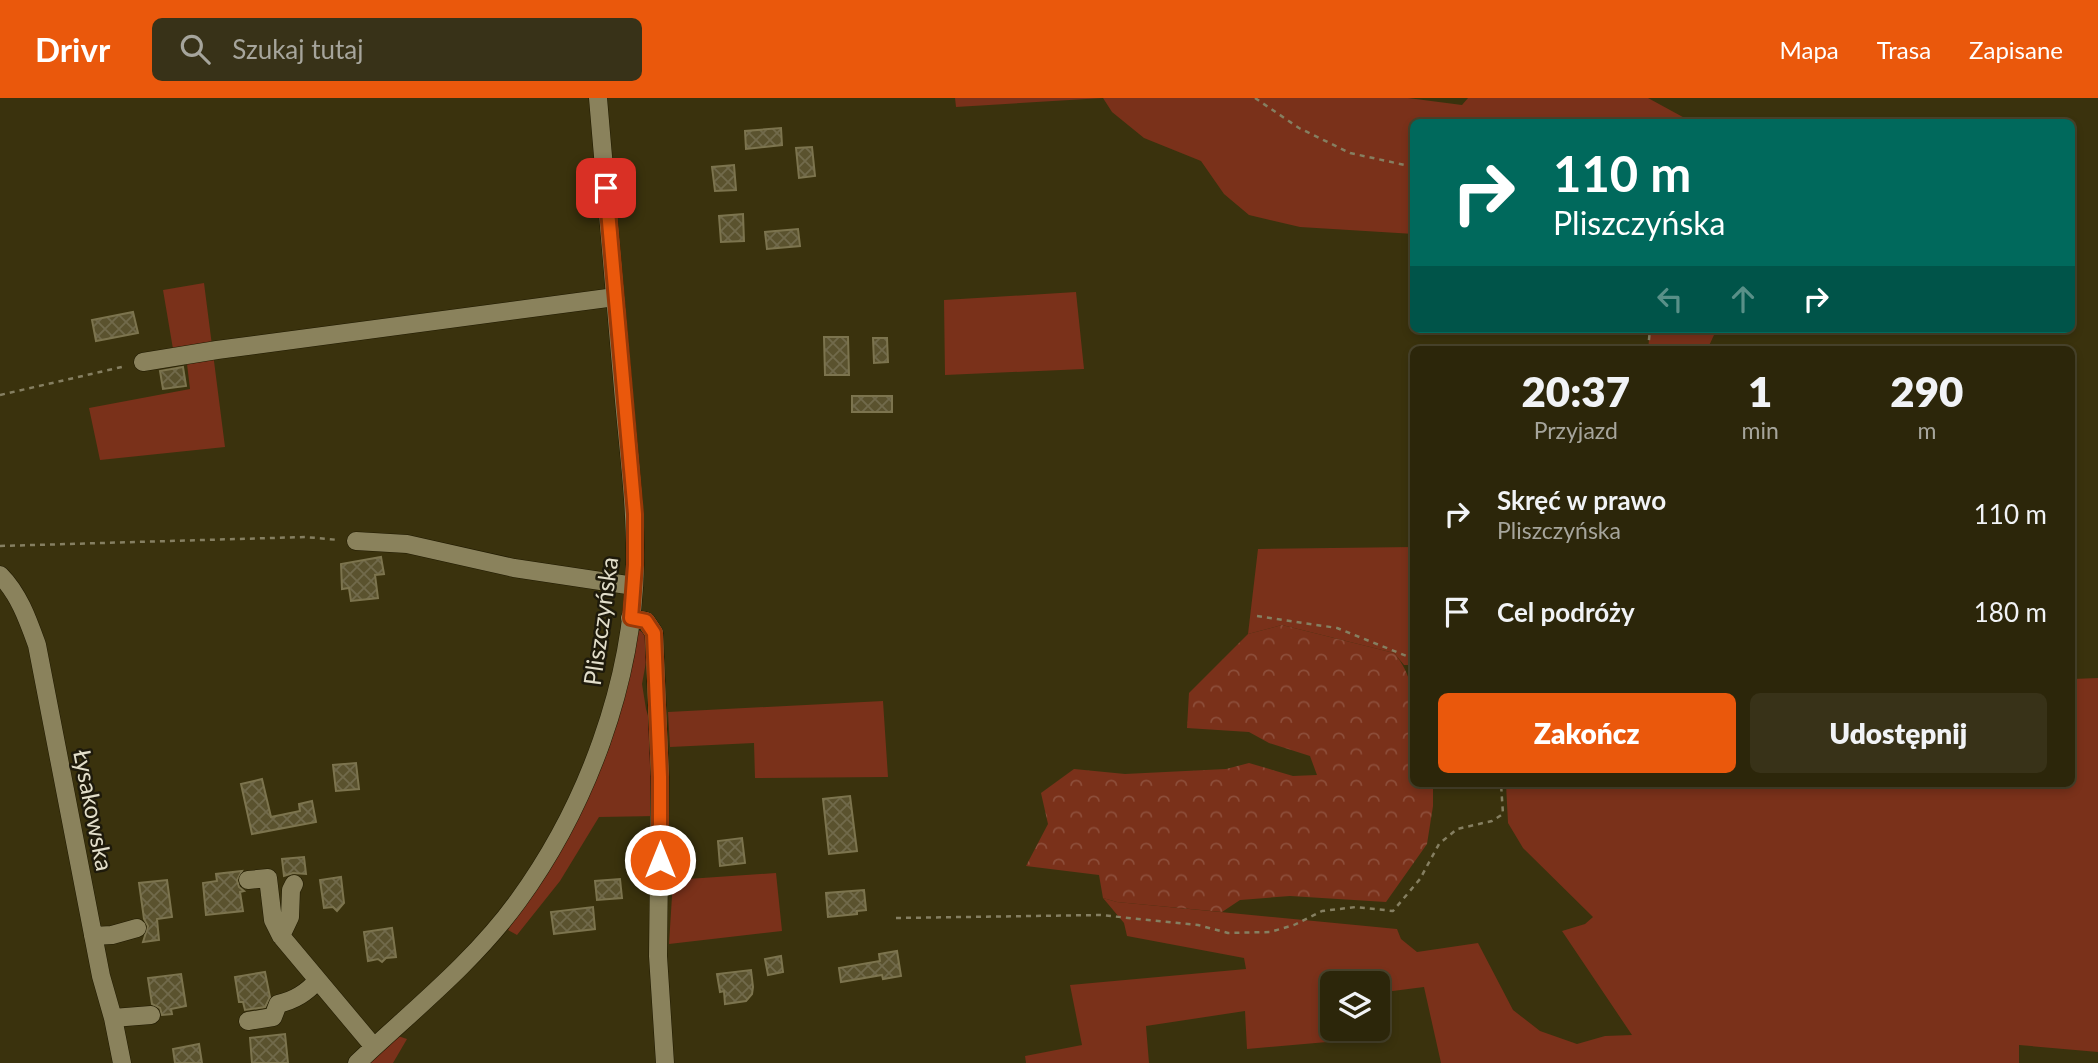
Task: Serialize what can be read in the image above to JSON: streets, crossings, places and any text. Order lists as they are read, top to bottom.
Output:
{
  "streets": {
    "street": ["Pliszczyńska", "Łysakowska"]
  },
  "page": {
    "header": "Drivr",
    "search": "Szukaj tutaj",
    "nav": ["Mapa", "Trasa", "Zapisane"],
    "turn": ["110 m", "Pliszczyńska"],
    "eta": [
      "20:37",
      "Przyjazd",
      "1",
      "min",
      "290",
      "m"
    ],
    "list": [
      {
        "name": "Skręć w prawo",
        "note": "Pliszczyńska",
        "value": "110 m"
      },
      {
        "name": "Cel podróży",
        "value": "180 m"
      }
    ],
    "buttons": ["Zakończ", "Udostępnij"]
  }
}
